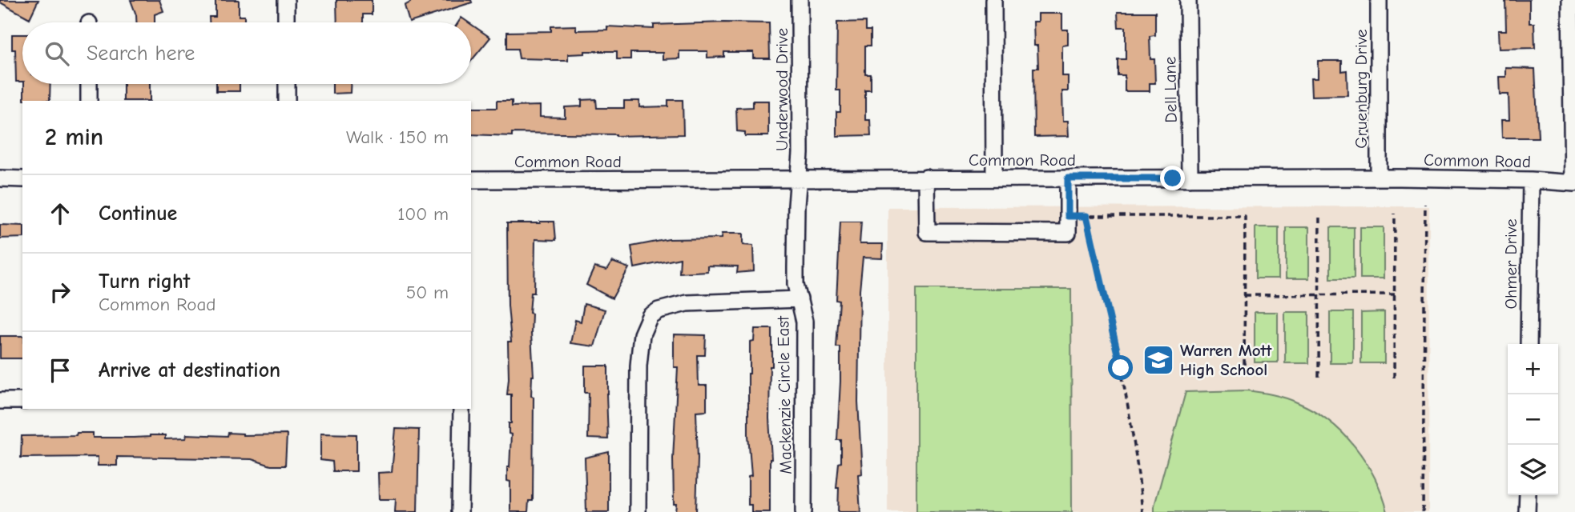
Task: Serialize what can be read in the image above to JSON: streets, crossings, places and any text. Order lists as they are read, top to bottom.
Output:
{
  "streets": {
    "street": [
      "Gruenburg Drive",
      "Underwood Drive",
      "Dell Lane",
      "Common Road",
      "Ohmer Drive",
      "Mackenzie Circle East"
    ]
  },
  "crossings": [
    ["Gruenburg Drive", "Common Road"],
    ["Underwood Drive", "Common Road"],
    ["Underwood Drive", "Mackenzie Circle East"],
    ["Dell Lane", "Common Road"],
    ["Common Road", "Ohmer Drive"],
    ["Common Road", "Mackenzie Circle East"]
  ],
  "places": {
    "school or university": ["Warren Mott High School"]
  },
  "page": {
    "search": "Search here",
    "heading": ["2 min", "Walk · 150 m"],
    "list": [
      ["Continue", "100 m"],
      ["Turn right", "Common Road", "50 m"],
      "Arrive at destination"
    ],
    "map_buttons": ["+", "−"]
  }
}
